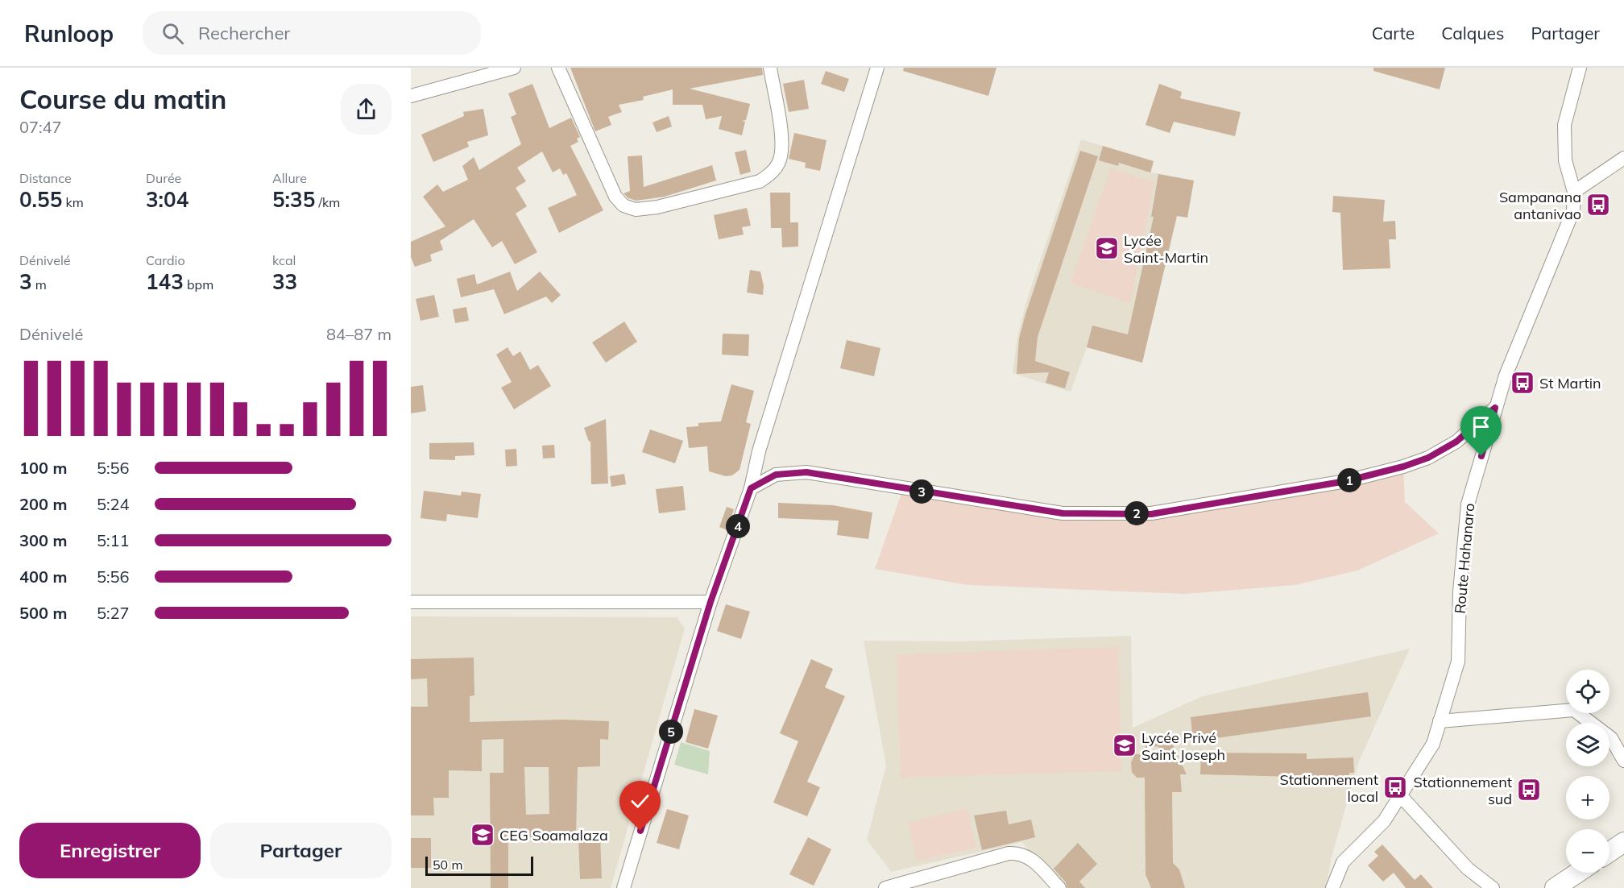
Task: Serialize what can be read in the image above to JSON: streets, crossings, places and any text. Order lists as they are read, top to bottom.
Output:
{
  "streets": {
    "street": ["Route Hahanaro"]
  },
  "places": {
    "bus stop": [
      "Sampanana antanivao",
      "St Martin",
      "Stationnement local",
      "Stationnement sud"
    ],
    "school or university": ["Lycée Saint-Martin", "Lycée Privé Saint Joseph", "CEG Soamalaza"]
  },
  "scale_bar": "50 m",
  "page": {
    "header": "Runloop",
    "search": "Rechercher",
    "nav": ["Carte", "Calques", "Partager"],
    "heading": ["Course du matin", "07:47"],
    "stats": [
      ["Distance", "0.55 km"],
      ["Durée", "3:04"],
      ["Allure", "5:35 /km"],
      ["Dénivelé", "3 m"],
      ["Cardio", "143 bpm"],
      ["kcal", "33"]
    ],
    "chart": ["Dénivelé", "84–87 m"],
    "list": [
      {
        "name": "100 m",
        "note": "5:56"
      },
      {
        "name": "200 m",
        "note": "5:24"
      },
      {
        "name": "300 m",
        "note": "5:11"
      },
      {
        "name": "400 m",
        "note": "5:56"
      },
      {
        "name": "500 m",
        "note": "5:27"
      }
    ],
    "pins": [
      "1",
      "3",
      "2",
      "4",
      "5"
    ],
    "map_buttons": ["+", "−"],
    "buttons": ["Enregistrer", "Partager"],
    "scale": "50 m"
  }
}
